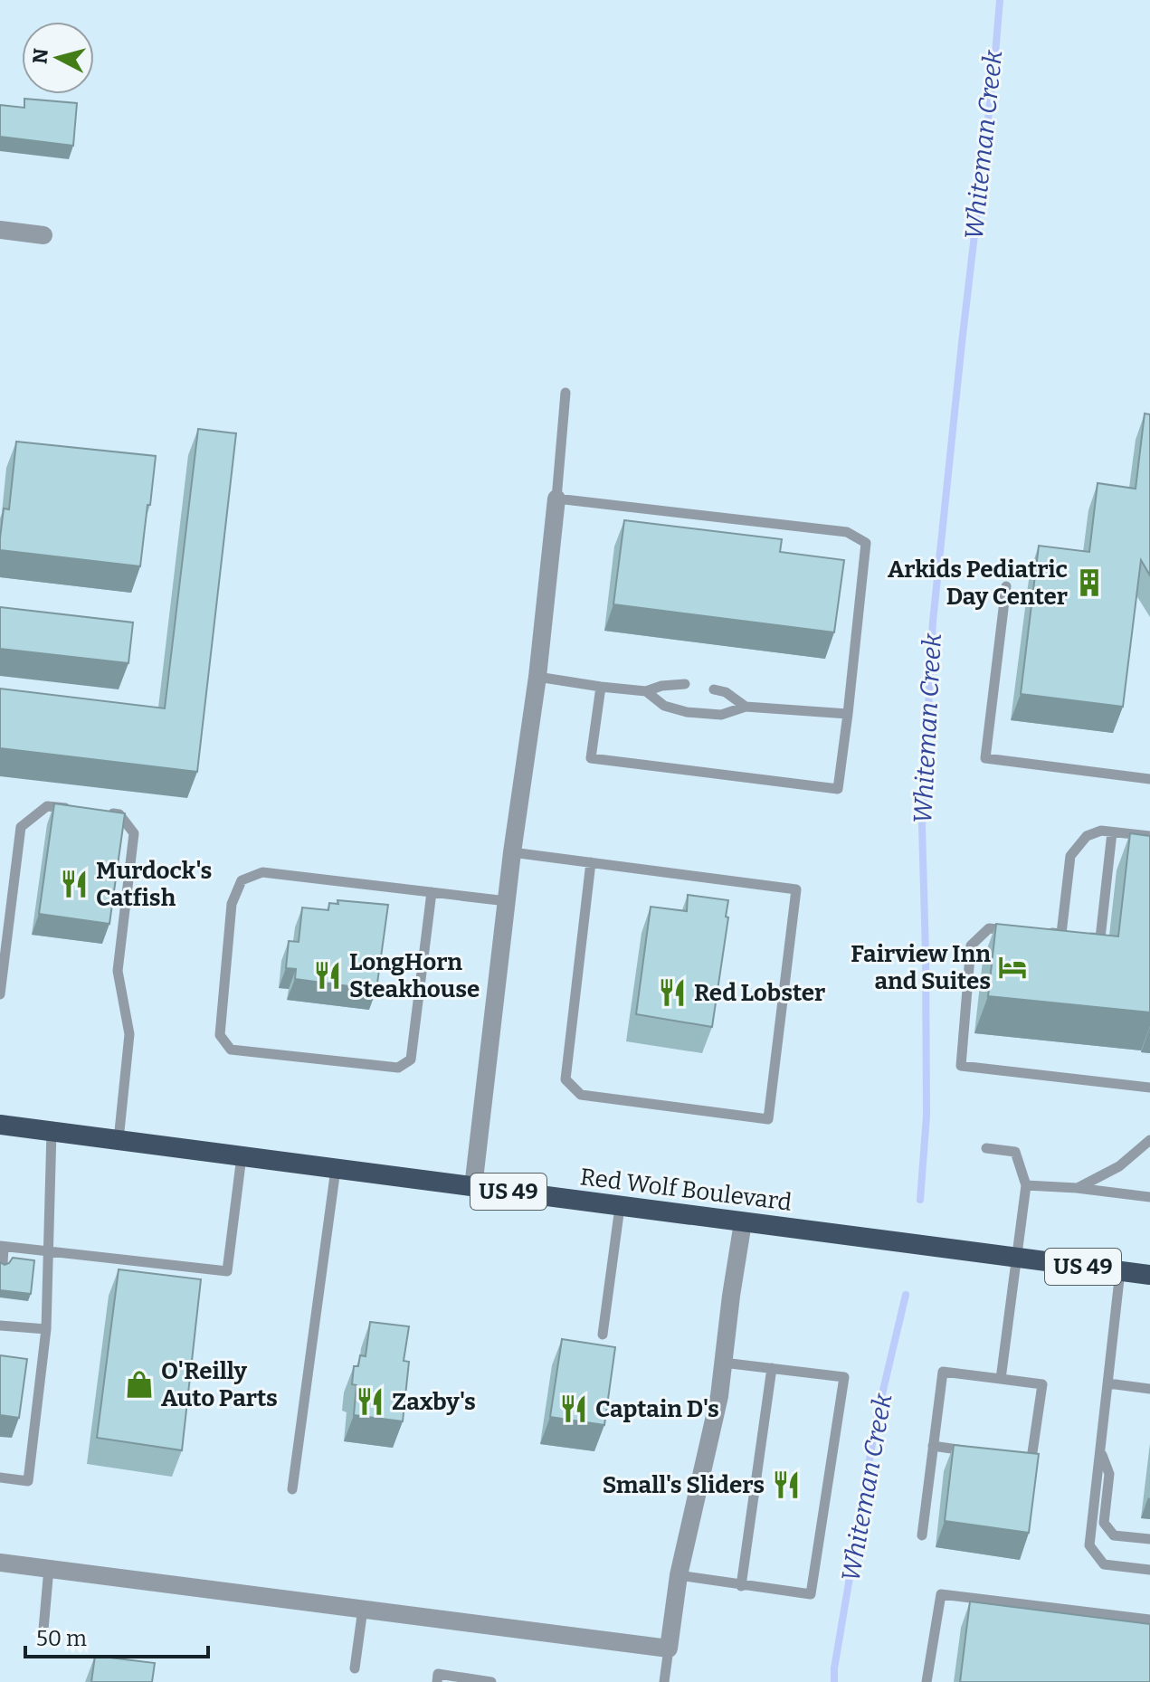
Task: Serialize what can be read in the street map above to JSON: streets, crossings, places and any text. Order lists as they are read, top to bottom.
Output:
{
  "streets": {
    "highway": ["Red Wolf Boulevard", "US 49"]
  },
  "water": ["Whiteman Creek"],
  "places": {
    "building": ["Arkids Pediatric Day Center"],
    "restaurant": [
      "Murdock's Catfish",
      "LongHorn Steakhouse",
      "Red Lobster",
      "Zaxby's",
      "Captain D's",
      "Small's Sliders"
    ],
    "hotel": ["Fairview Inn and Suites"],
    "shop": ["O'Reilly Auto Parts"]
  },
  "scale_bar": "50 m",
  "north": "left"
}
